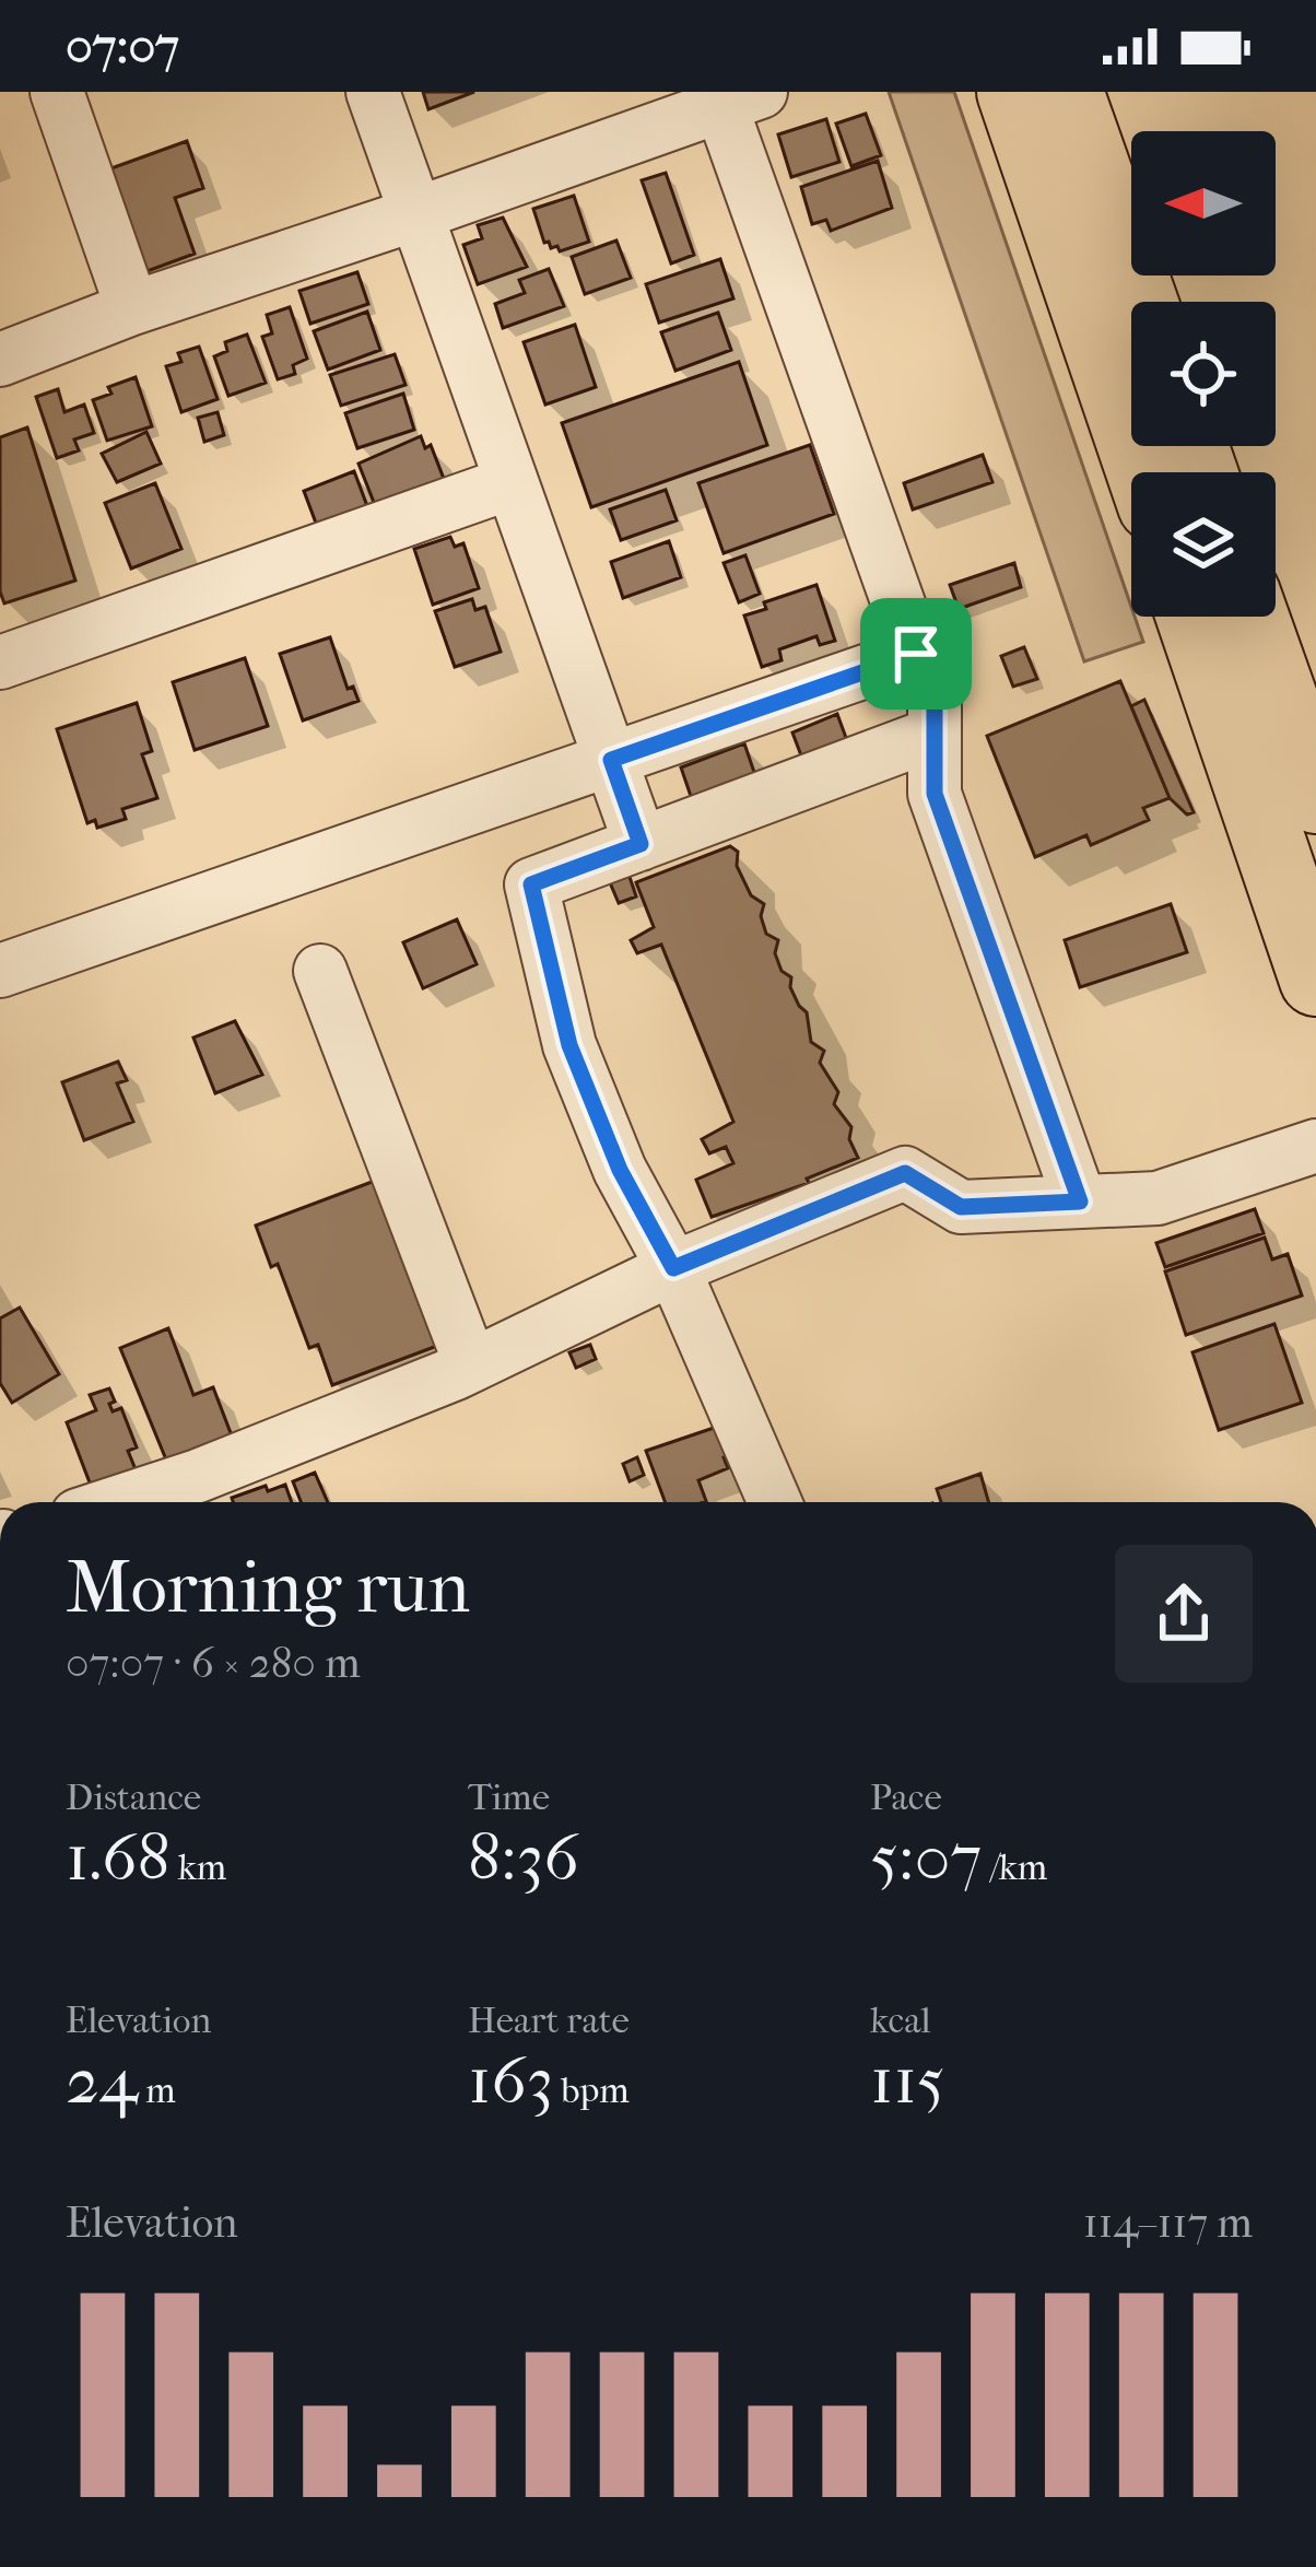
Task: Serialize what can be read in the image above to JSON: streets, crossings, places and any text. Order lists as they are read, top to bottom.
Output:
{
  "north": "left",
  "page": {
    "status": "07:07",
    "heading": ["Morning run", "07:07 · 6 × 280 m"],
    "stats": [
      ["Distance", "1.68 km"],
      ["Time", "8:36"],
      ["Pace", "5:07 /km"],
      ["Elevation", "24 m"],
      ["Heart rate", "163 bpm"],
      ["kcal", "115"]
    ],
    "chart": ["Elevation", "114–117 m"]
  }
}
